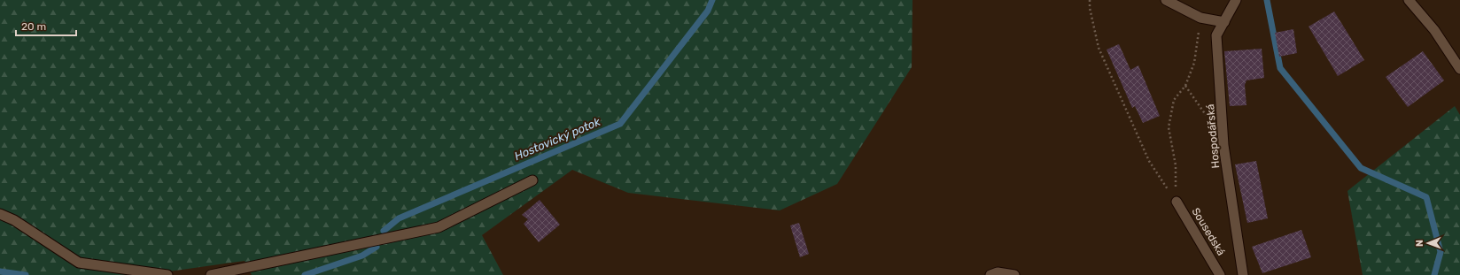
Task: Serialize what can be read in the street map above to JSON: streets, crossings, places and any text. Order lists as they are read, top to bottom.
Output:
{
  "streets": {
    "street": ["Hospodářská", "Sousedská"]
  },
  "water": ["Hostovický potok"],
  "scale_bar": "20 m",
  "north": "left"
}
